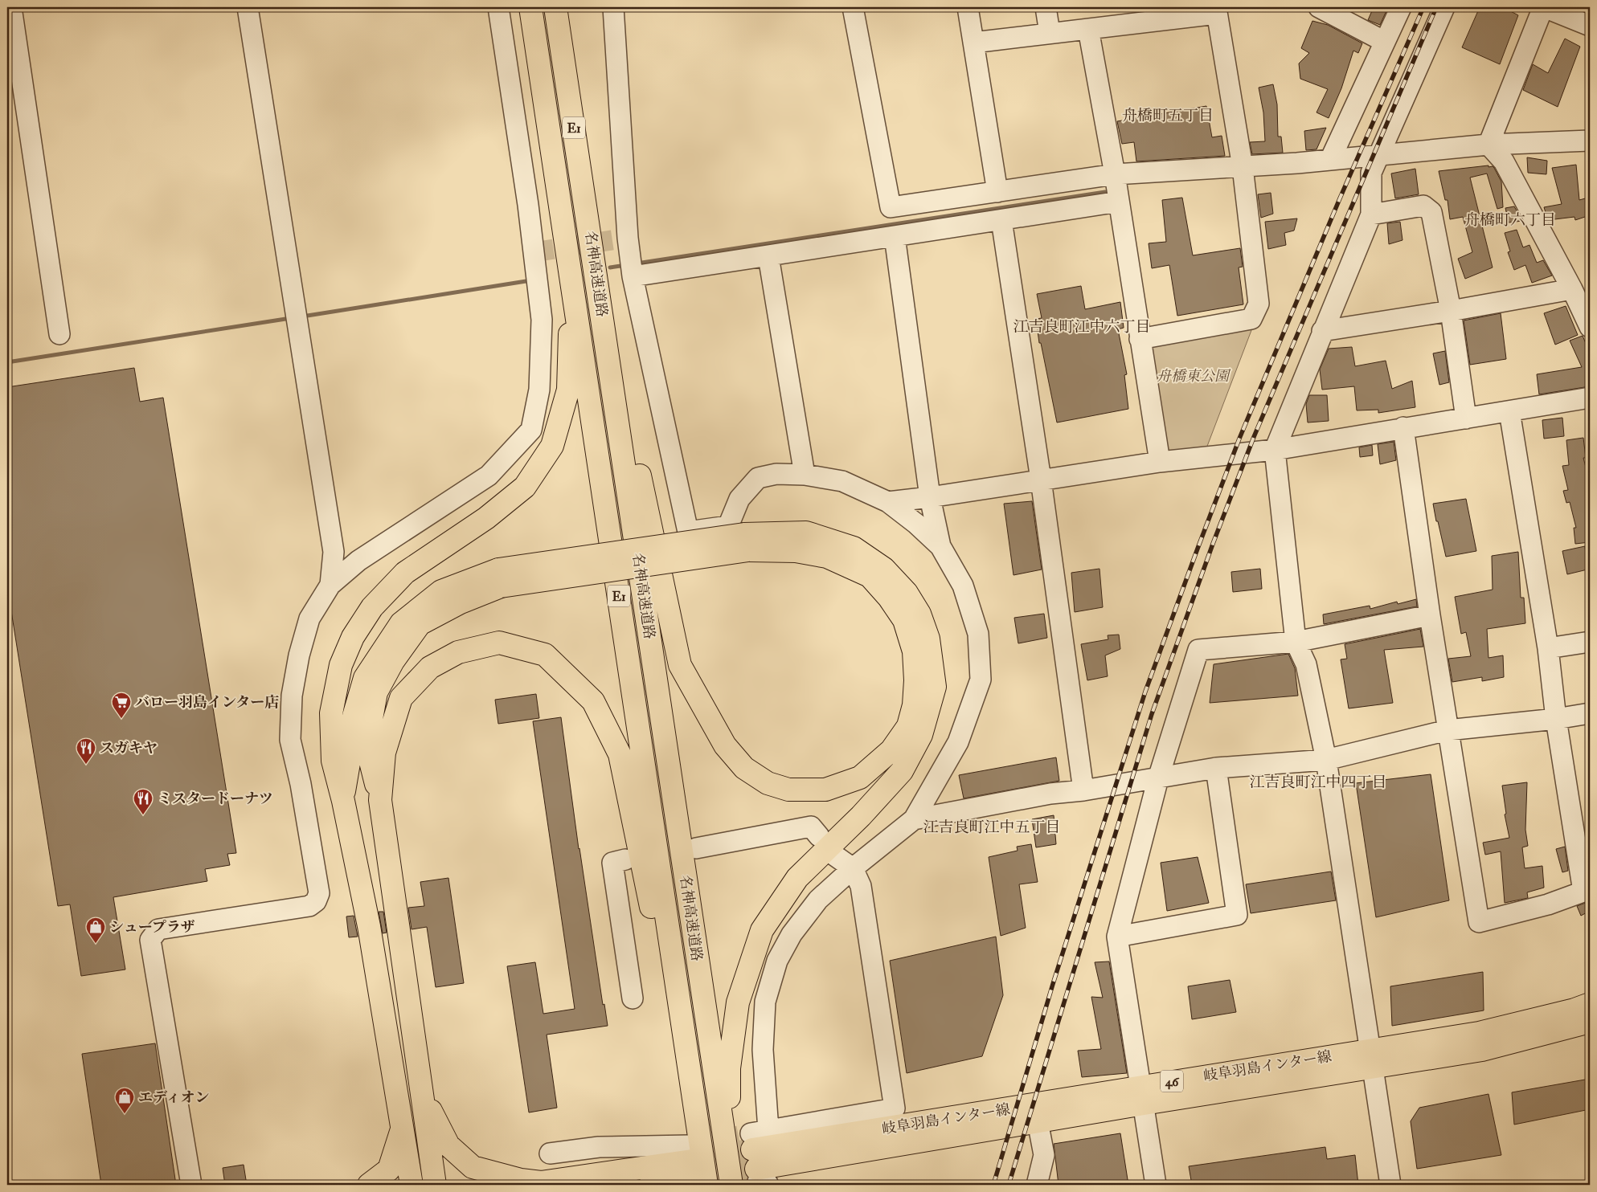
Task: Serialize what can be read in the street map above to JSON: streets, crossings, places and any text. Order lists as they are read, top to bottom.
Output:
{
  "streets": {
    "main road": [
      "E1",
      "名神高速道路",
      "岐阜羽島インター線",
      "46"
    ]
  },
  "districts": [
    "舟橋町五丁目",
    "舟橋町六丁目",
    "江吉良町江中六丁目",
    "江吉良町江中四丁目",
    "江吉良町江中五丁目"
  ],
  "parks": ["舟橋東公園"],
  "places": {
    "supermarket": ["バロー羽島インター店"],
    "restaurant": ["スガキヤ", "ミスタードーナツ"],
    "shop": ["シュープラザ", "エディオン"]
  }
}
